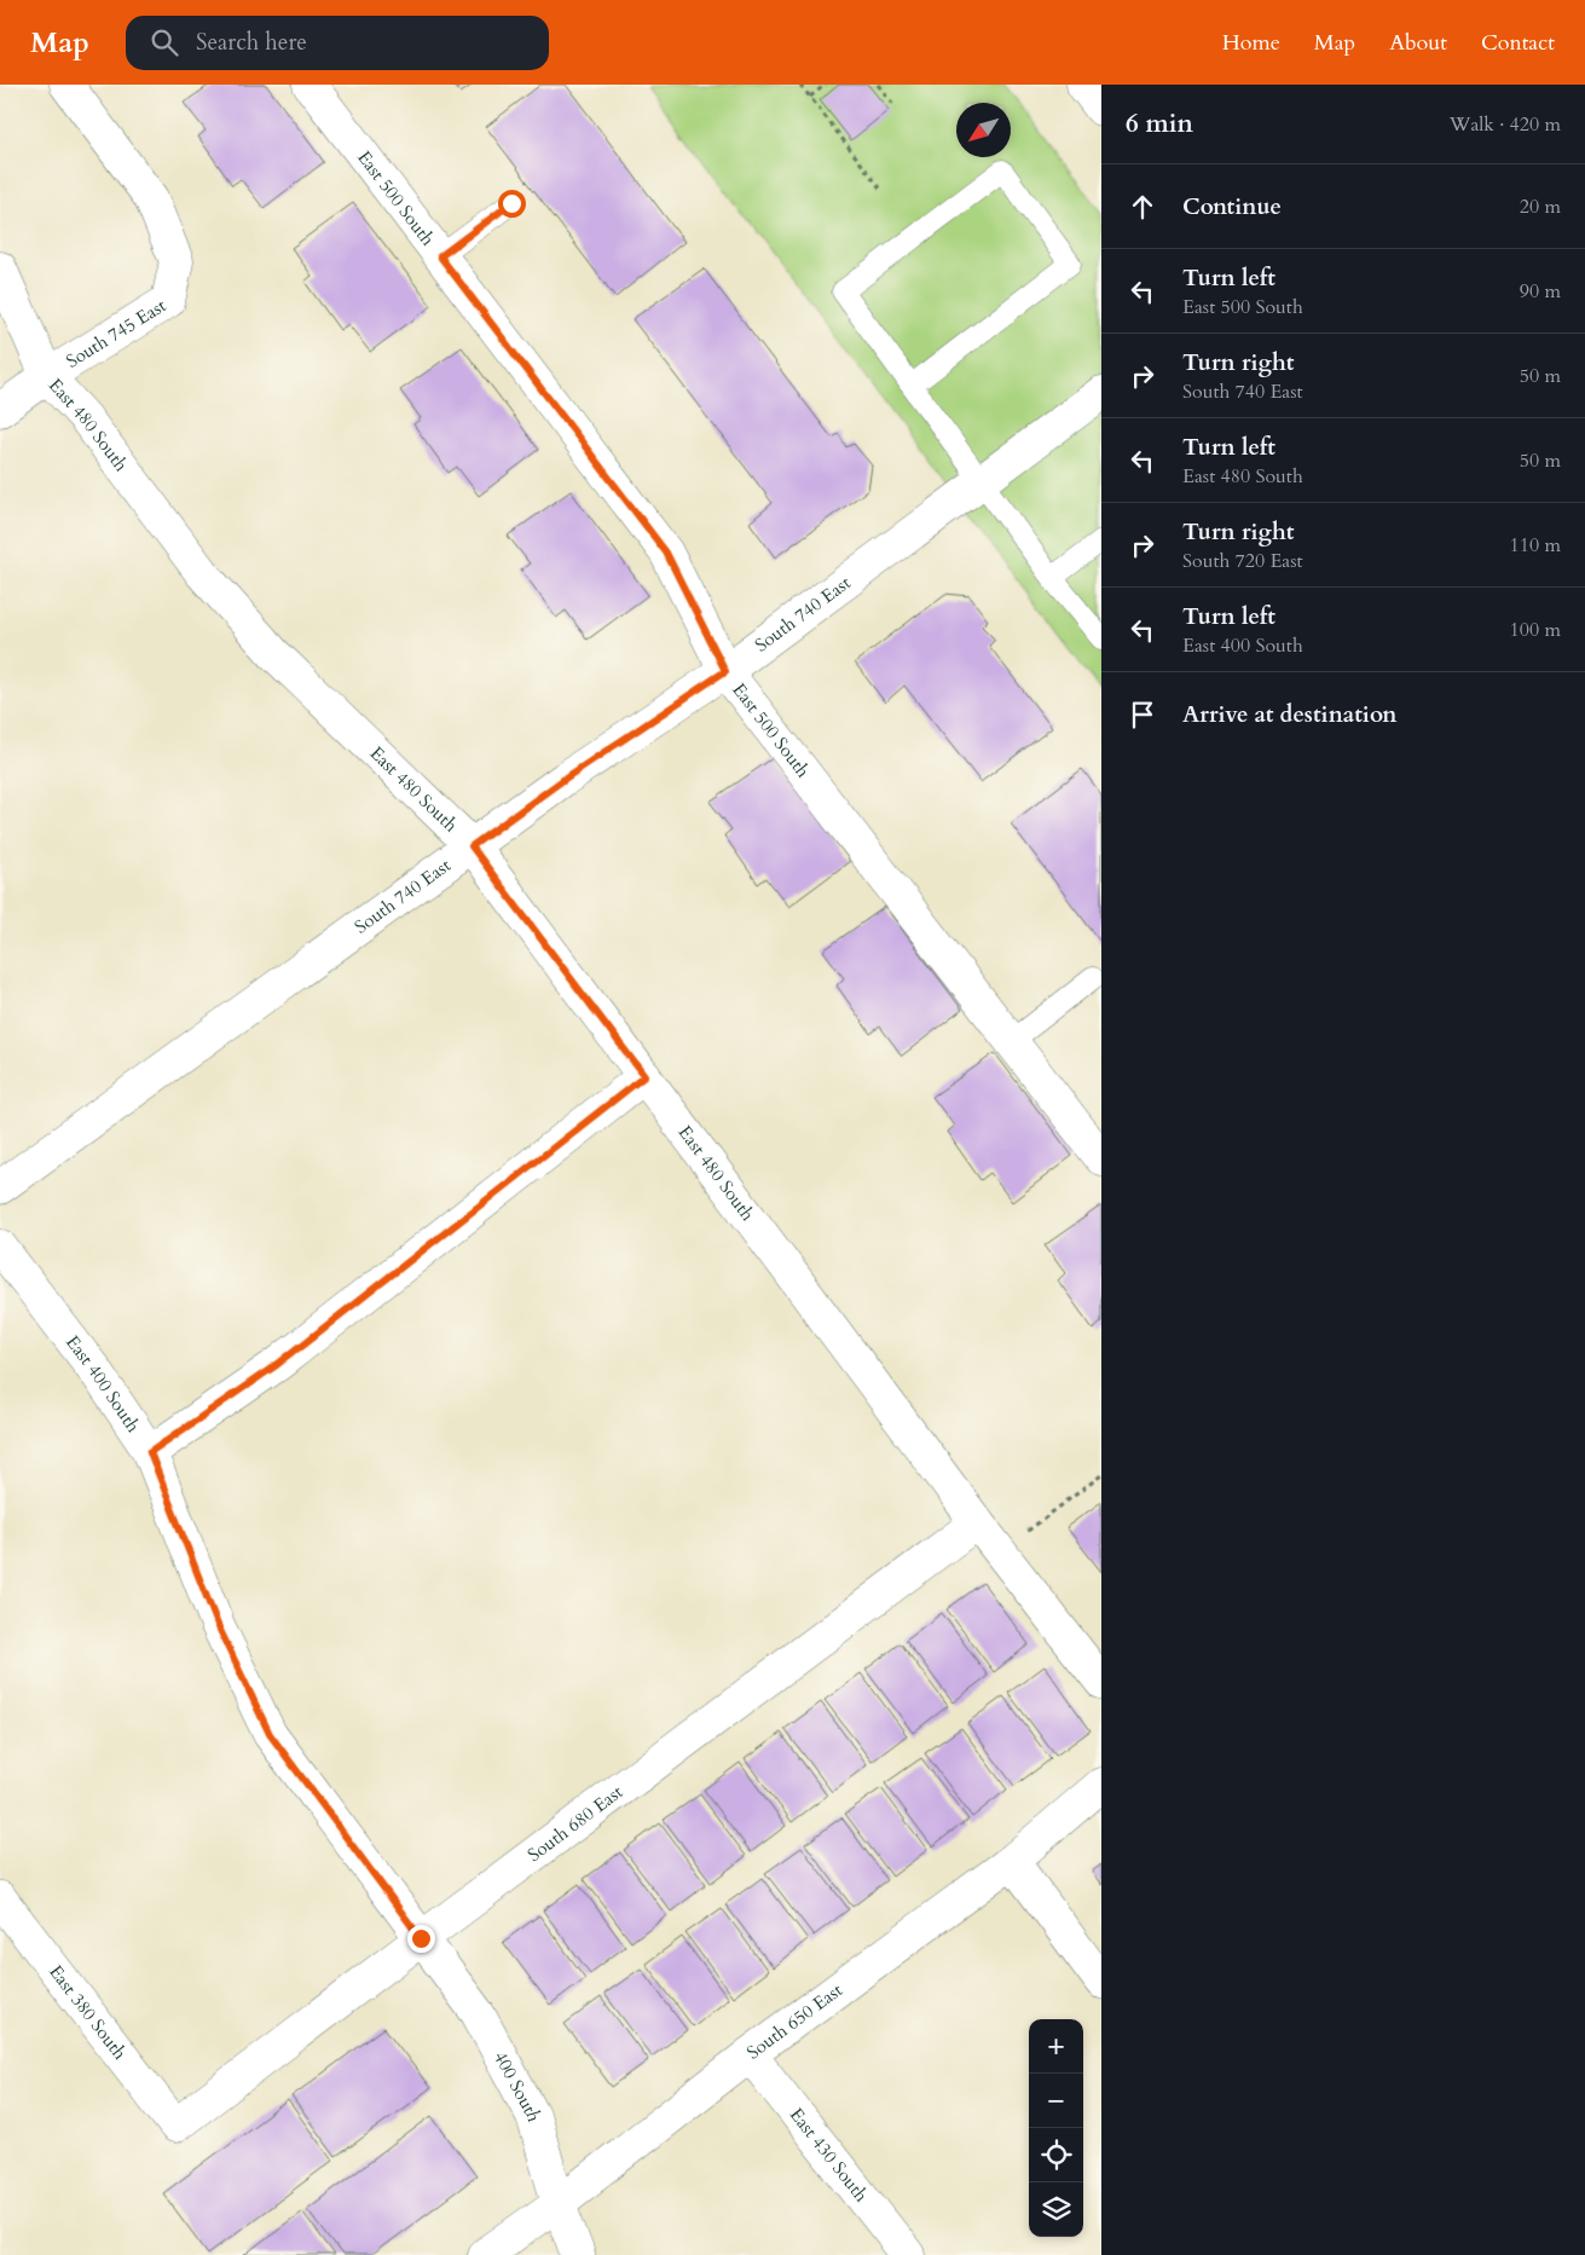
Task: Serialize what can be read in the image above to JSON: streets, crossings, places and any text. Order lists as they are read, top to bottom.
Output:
{
  "streets": {
    "street": [
      "East 500 South",
      "South 745 East",
      "East 480 South",
      "South 740 East",
      "East 400 South",
      "South 680 East",
      "East 380 South",
      "South 650 East",
      "400 South",
      "East 430 South"
    ]
  },
  "crossings": [
    ["East 500 South", "South 740 East"],
    ["South 745 East", "East 480 South"],
    ["East 480 South", "South 740 East"],
    ["East 480 South", "South 680 East"],
    ["East 400 South", "South 680 East"],
    ["East 400 South", "400 South"],
    ["South 680 East", "East 380 South"],
    ["South 680 East", "400 South"],
    ["South 650 East", "400 South"],
    ["South 650 East", "East 430 South"]
  ],
  "north": "bottom left",
  "page": {
    "header": "Map",
    "search": "Search here",
    "nav": [
      "Home",
      "Map",
      "About",
      "Contact"
    ],
    "heading": ["6 min", "Walk · 420 m"],
    "list": [
      ["Continue", "20 m"],
      ["Turn left", "East 500 South", "90 m"],
      ["Turn right", "South 740 East", "50 m"],
      ["Turn left", "East 480 South", "50 m"],
      ["Turn right", "South 720 East", "110 m"],
      ["Turn left", "East 400 South", "100 m"],
      "Arrive at destination"
    ],
    "map_buttons": ["+", "−"]
  }
}
